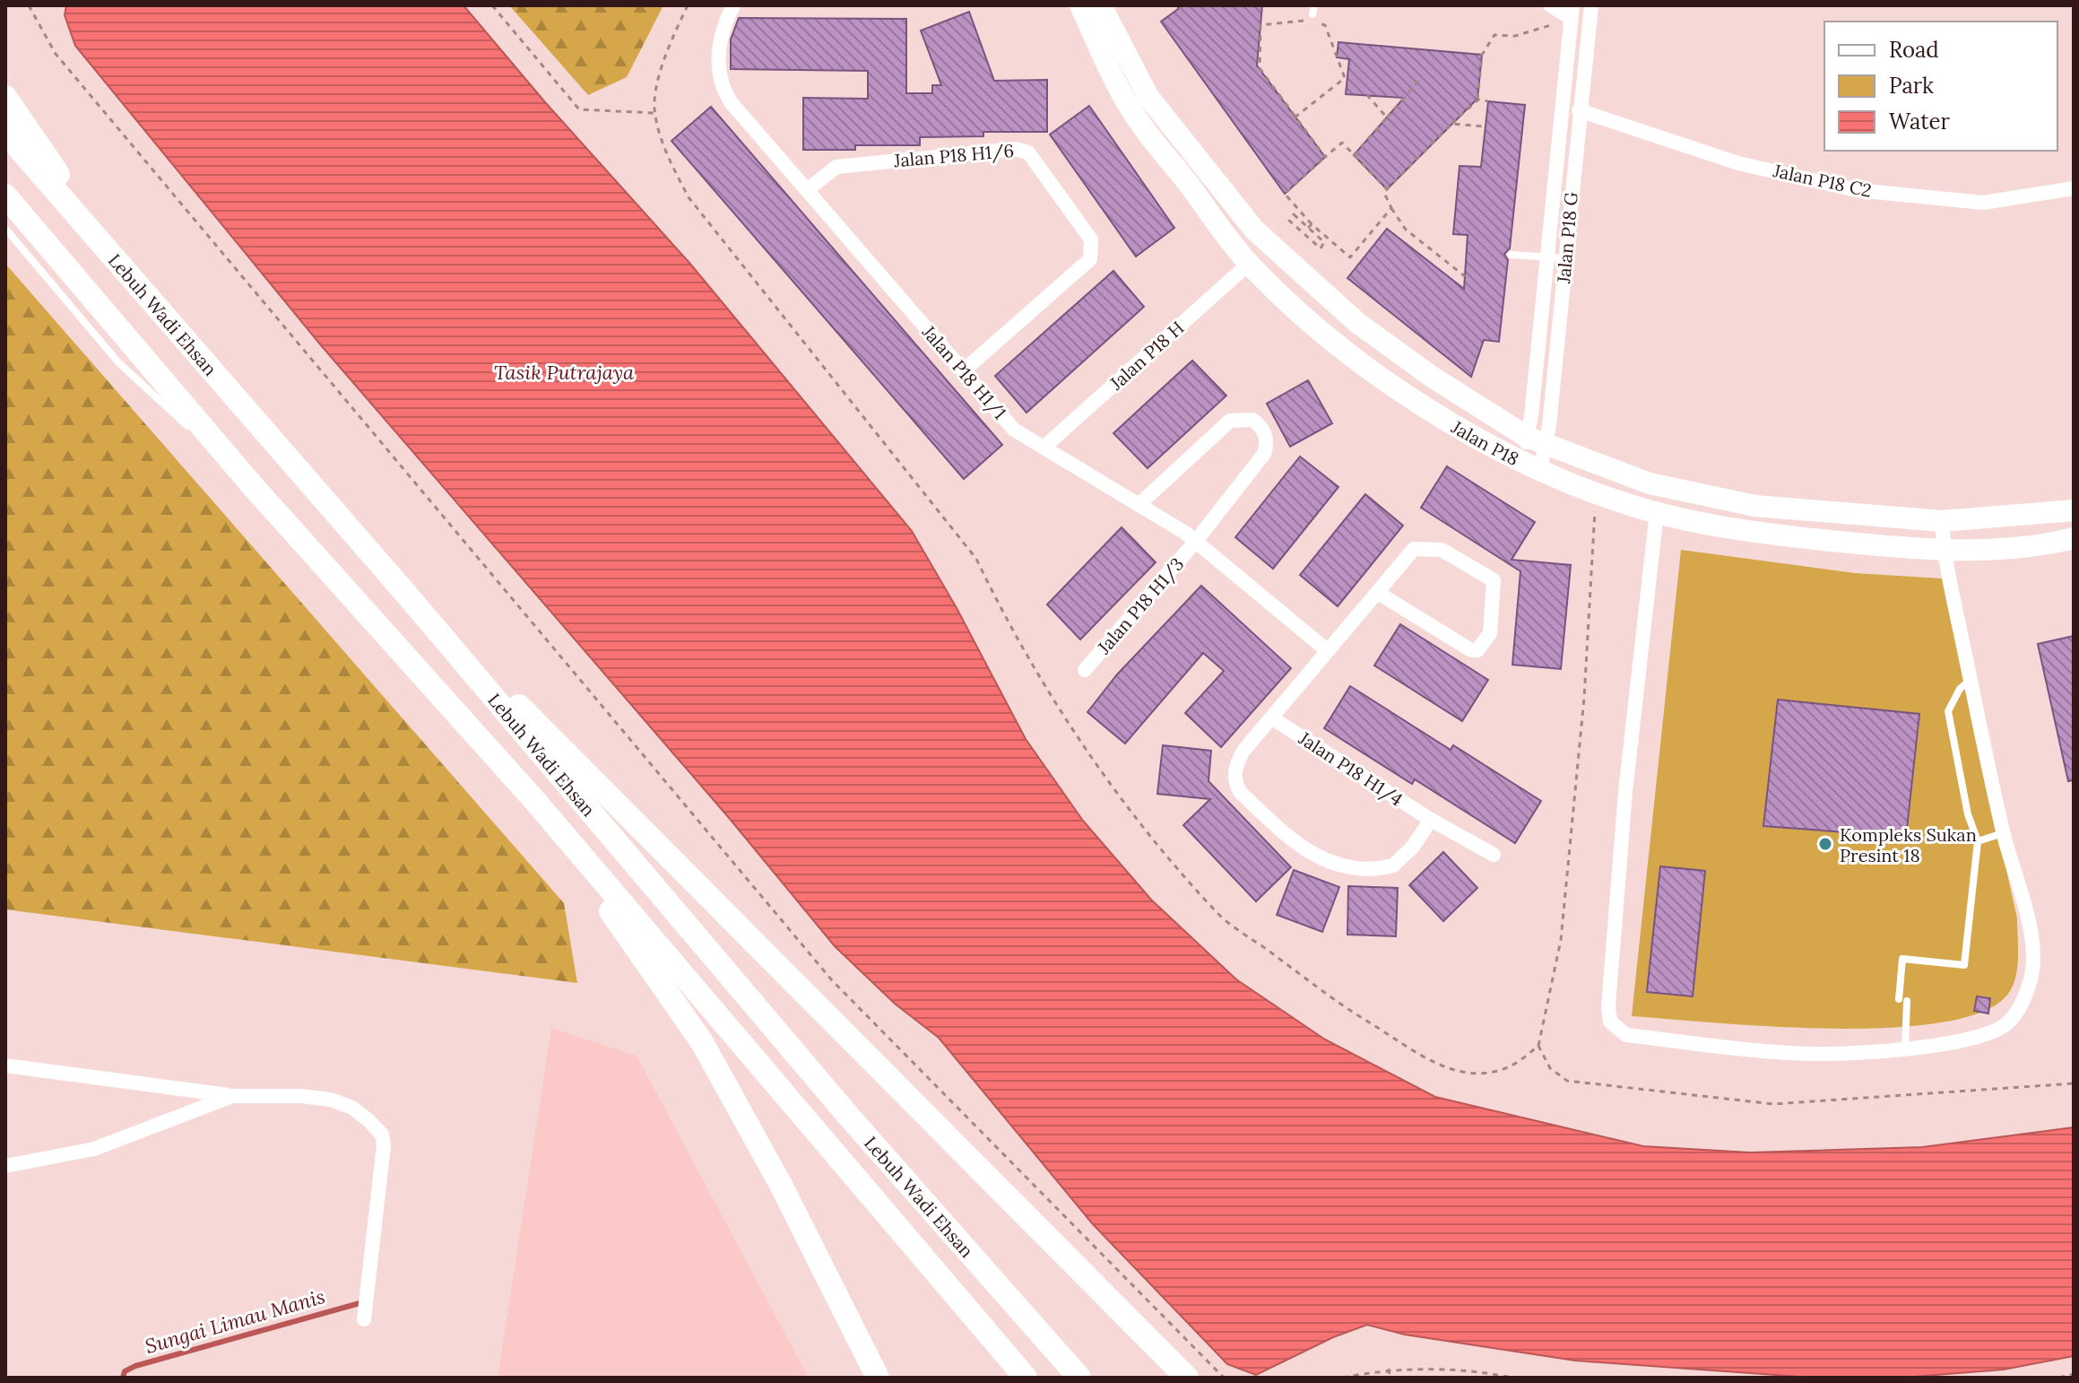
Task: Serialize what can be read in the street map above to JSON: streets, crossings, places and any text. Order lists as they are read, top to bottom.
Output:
{
  "streets": {
    "main road": ["Lebuh Wadi Ehsan"],
    "street": [
      "Jalan P18 H1/6",
      "Jalan P18 C2",
      "Jalan P18 G",
      "Jalan P18 H",
      "Jalan P18 H1/1",
      "Jalan P18",
      "Jalan P18 H1/3",
      "Jalan P18 H1/4"
    ]
  },
  "crossings": [
    ["Jalan P18 H1/6", "Jalan P18 H1/1"],
    ["Jalan P18 C2", "Jalan P18 G"],
    ["Jalan P18 G", "Jalan P18"],
    ["Jalan P18 H", "Jalan P18 H1/1"],
    ["Jalan P18 H", "Jalan P18"],
    ["Jalan P18 H1/1", "Jalan P18 H1/3"]
  ],
  "water": ["Tasik Putrajaya", "Sungai Limau Manis"],
  "places": ["Kompleks Sukan Presint 18"],
  "legend": ["Road", "Park", "Water"]
}
